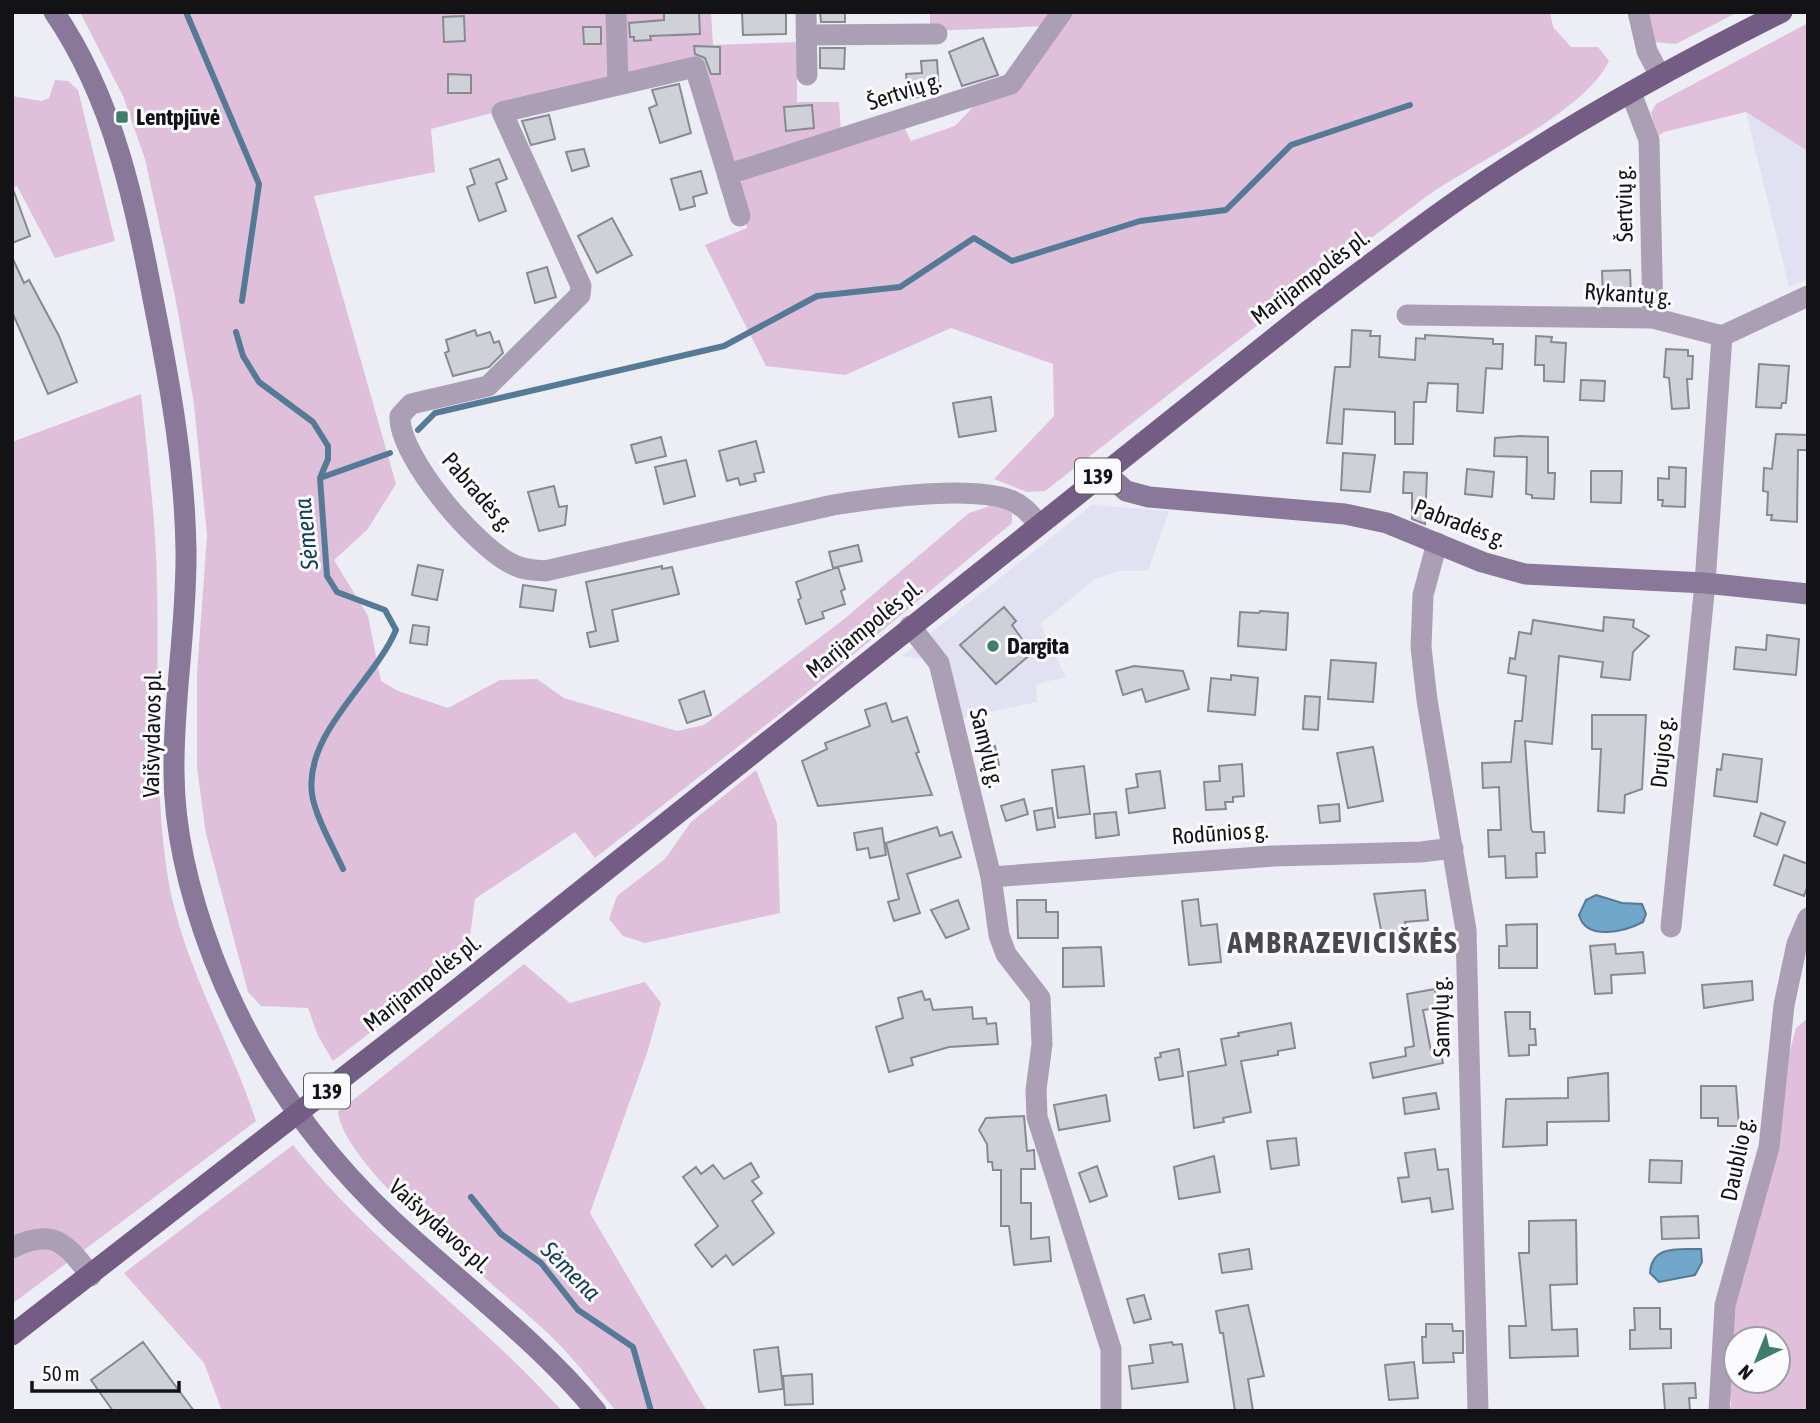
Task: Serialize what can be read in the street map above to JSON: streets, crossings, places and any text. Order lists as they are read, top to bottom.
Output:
{
  "streets": {
    "main road": [
      "Marijampolės pl.",
      "139",
      "Pabradės g.",
      "Vaišvydavos pl."
    ],
    "street": [
      "Šertvių g.",
      "Rykantų g.",
      "Samylų g.",
      "Drujos g.",
      "Rodūnios g.",
      "Daublio g."
    ]
  },
  "crossings": [
    ["Šertvių g.", "Marijampolės pl."],
    ["Šertvių g.", "Rykantų g."],
    ["Marijampolės pl.", "Pabradės g."],
    ["Marijampolės pl.", "Samylų g."],
    ["Pabradės g.", "Samylų g."],
    ["Pabradės g.", "Drujos g."],
    ["Samylų g.", "Rodūnios g."]
  ],
  "districts": ["AMBRAZEVICIŠKĖS"],
  "water": ["Sėmena"],
  "places": {
    "transit": ["Lentpjūvė"],
    "other": ["Dargita"]
  },
  "scale_bar": "50 m",
  "north": "bottom left"
}
